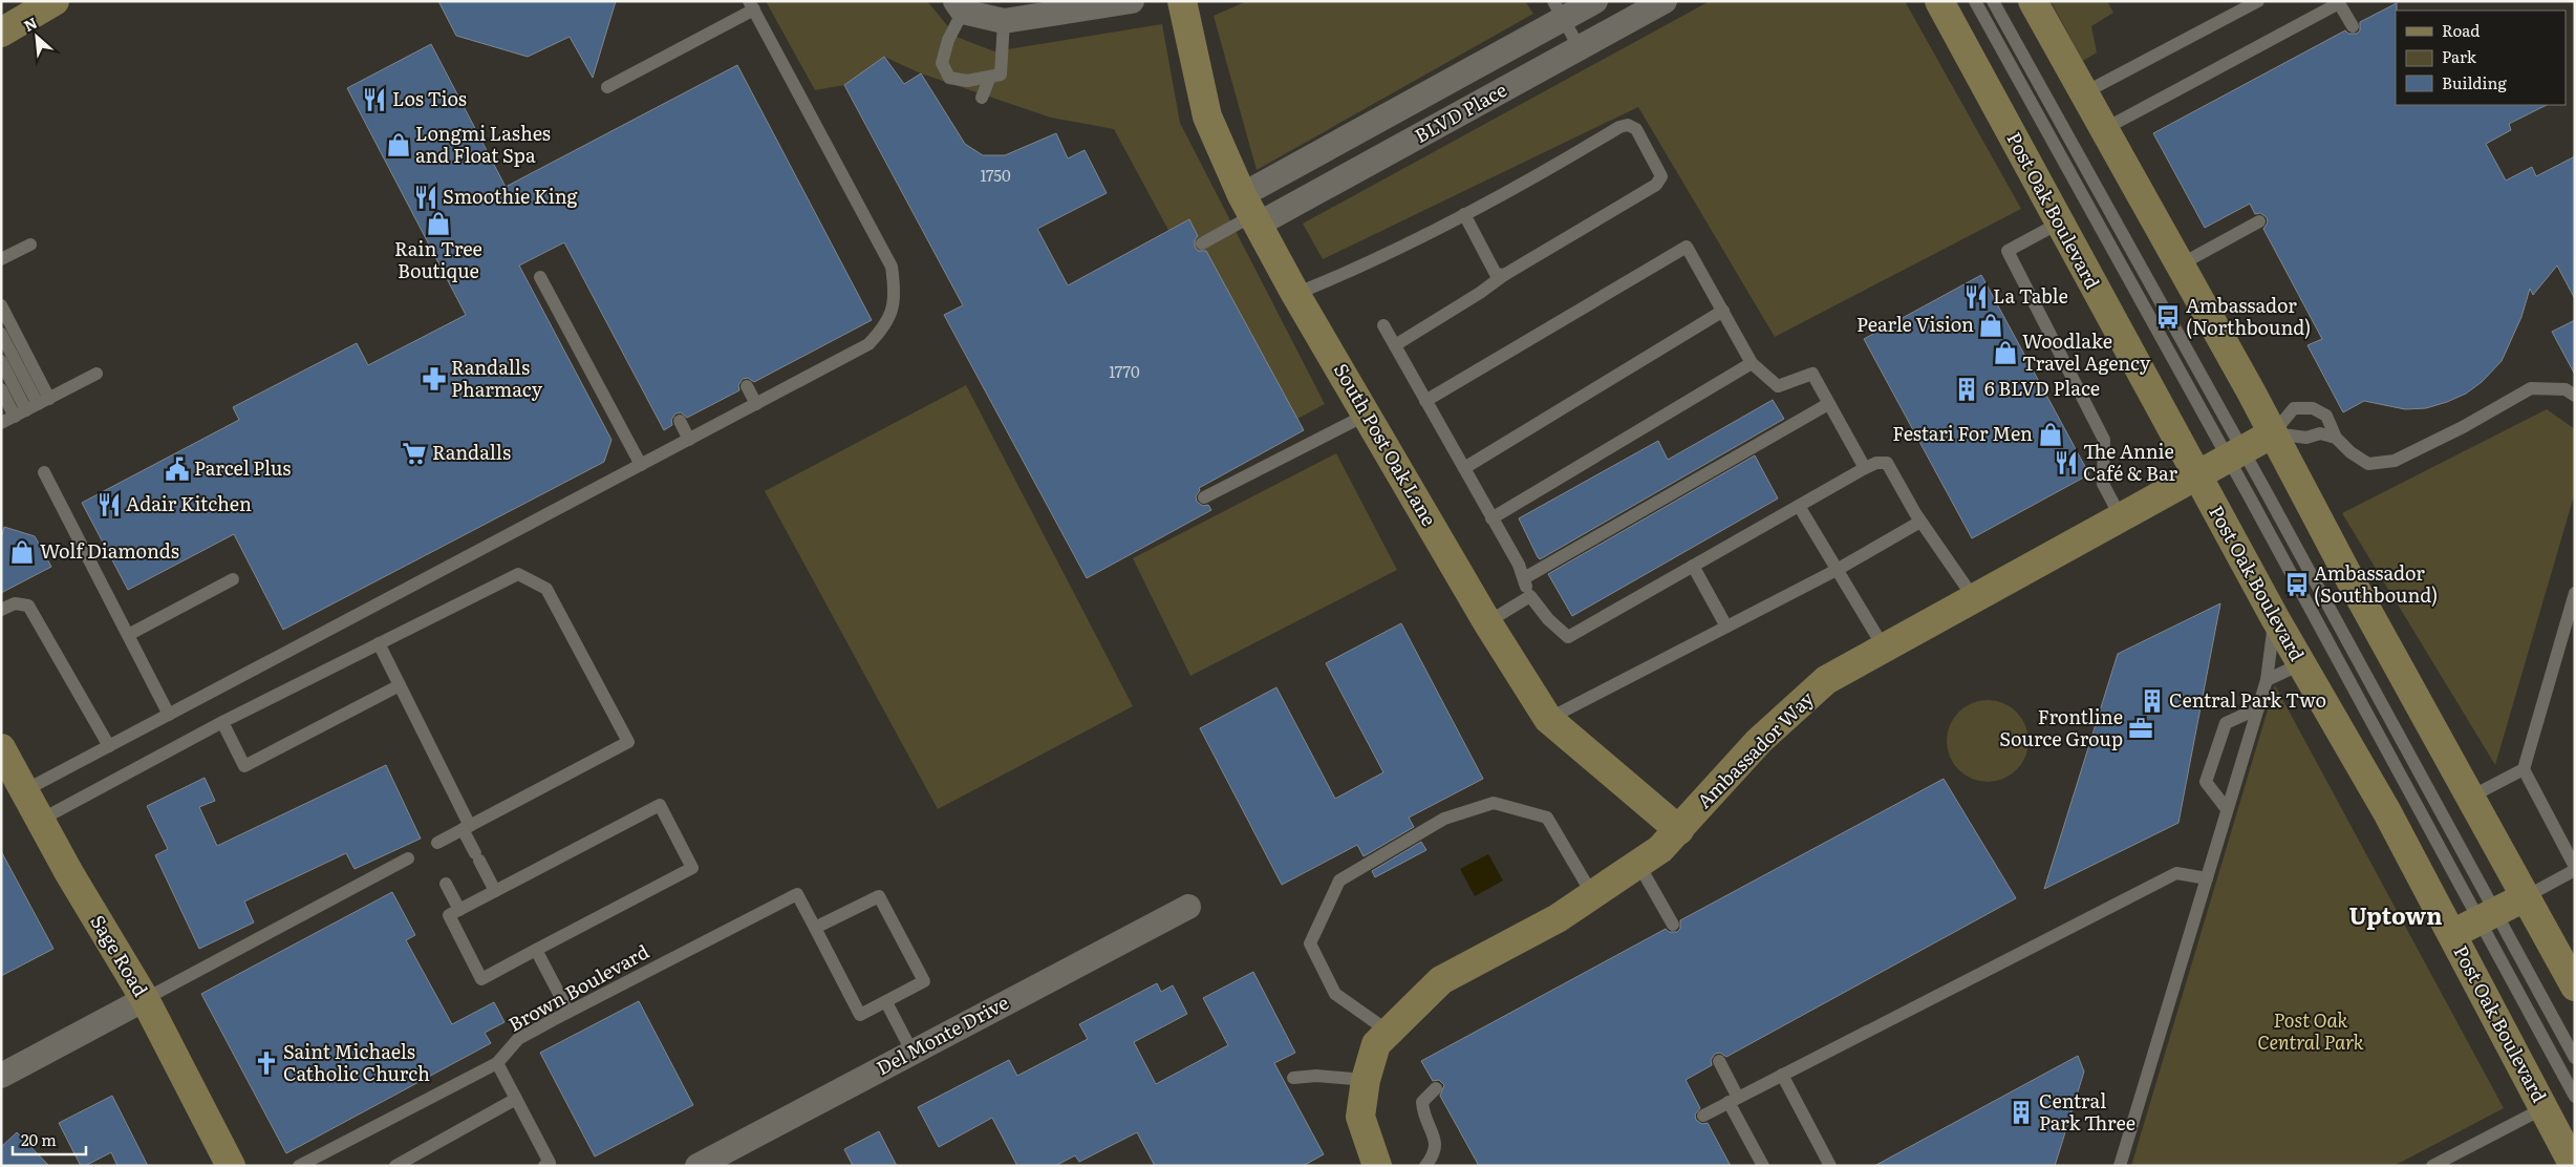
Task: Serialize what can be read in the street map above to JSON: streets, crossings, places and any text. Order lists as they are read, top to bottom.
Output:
{
  "streets": {
    "main road": [
      "Post Oak Boulevard",
      "South Post Oak Lane",
      "Ambassador Way",
      "Sage Road"
    ],
    "street": ["BLVD Place", "Del Monte Drive"],
    "lane": ["Brown Boulevard"]
  },
  "crossings": [
    ["BLVD Place", "South Post Oak Lane"],
    ["Post Oak Boulevard", "Ambassador Way"],
    ["South Post Oak Lane", "Ambassador Way"]
  ],
  "districts": ["Uptown"],
  "parks": ["Post Oak Central Park"],
  "places": {
    "restaurant": [
      "Los Tios",
      "Smoothie King",
      "La Table",
      "The Annie Café & Bar",
      "Adair Kitchen"
    ],
    "shop": [
      "Longmi Lashes and Float Spa",
      "Rain Tree Boutique",
      "Pearle Vision",
      "Woodlake Travel Agency",
      "Festari For Men",
      "Wolf Diamonds"
    ],
    "bus stop": ["Ambassador (Northbound)", "Ambassador (Southbound)"],
    "pharmacy": ["Randalls Pharmacy"],
    "building": ["6 BLVD Place", "Central Park Two", "Central Park Three"],
    "supermarket": ["Randalls"],
    "public building": ["Parcel Plus"],
    "office": ["Frontline Source Group"],
    "church": ["Saint Michaels Catholic Church"]
  },
  "house_numbers": ["1750", "1770"],
  "legend": ["Road", "Park", "Building"],
  "scale_bar": "20 m",
  "north": "top left"
}
